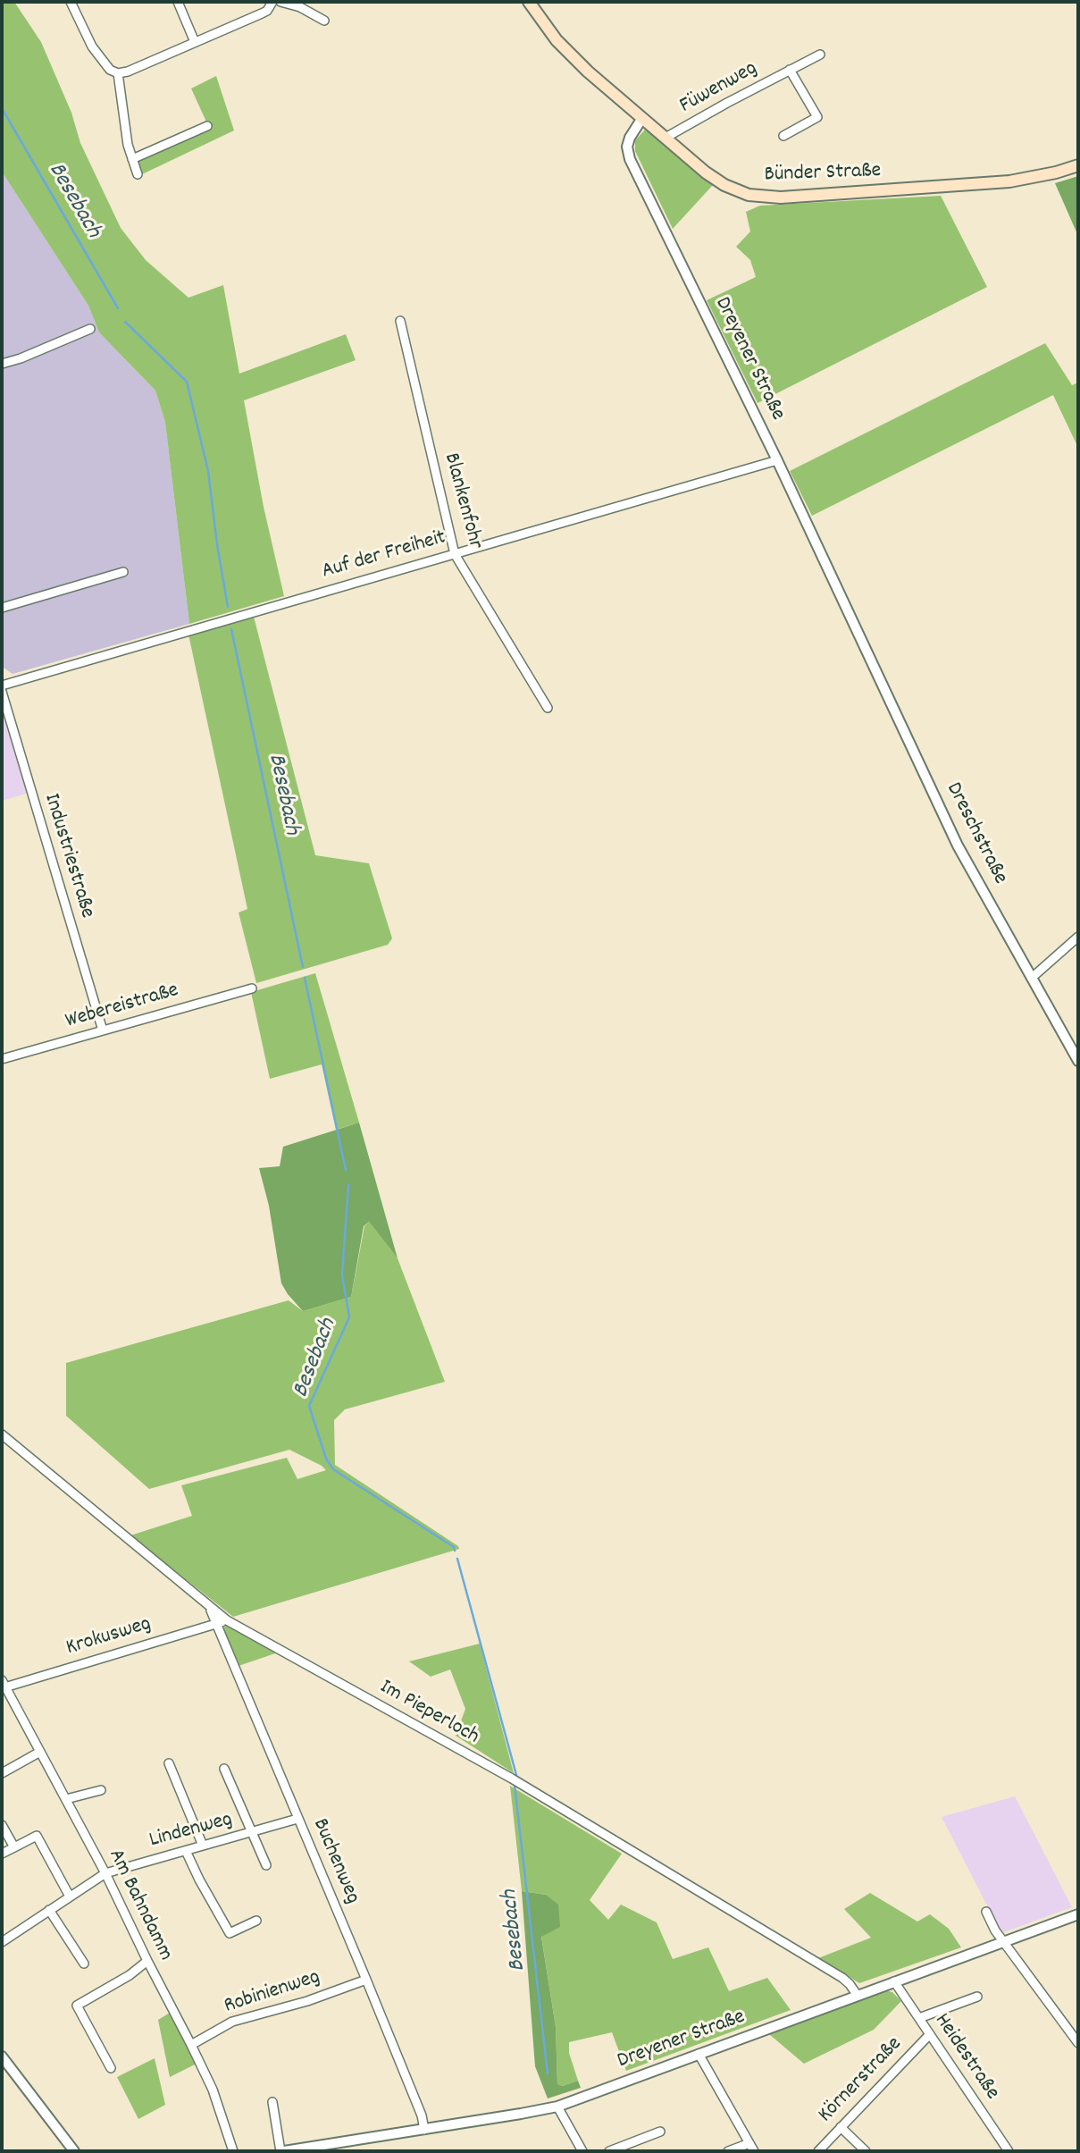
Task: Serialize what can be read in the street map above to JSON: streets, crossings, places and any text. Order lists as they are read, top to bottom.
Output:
{
  "streets": {
    "main road": ["Bünder Straße"],
    "street": [
      "Füwenweg",
      "Dreyener Straße",
      "Blankenfohr",
      "Auf der Freiheit",
      "Dreschstraße",
      "Industriestraße",
      "Webereistraße",
      "Krokusweg",
      "Im Pieperloch",
      "Lindenweg",
      "Buchenweg",
      "Am Bahndamm",
      "Robinienweg",
      "Heidestraße",
      "Körnerstraße"
    ]
  },
  "crossings": [
    ["Füwenweg", "Bünder Straße"],
    ["Bünder Straße", "Dreyener Straße"],
    ["Dreyener Straße", "Auf der Freiheit"],
    ["Dreyener Straße", "Dreschstraße"],
    ["Dreyener Straße", "Im Pieperloch"],
    ["Dreyener Straße", "Buchenweg"],
    ["Dreyener Straße", "Heidestraße"],
    ["Blankenfohr", "Auf der Freiheit"],
    ["Industriestraße", "Webereistraße"],
    ["Krokusweg", "Im Pieperloch"],
    ["Krokusweg", "Buchenweg"],
    ["Krokusweg", "Am Bahndamm"],
    ["Im Pieperloch", "Buchenweg"],
    ["Lindenweg", "Buchenweg"],
    ["Lindenweg", "Am Bahndamm"],
    ["Buchenweg", "Robinienweg"],
    ["Am Bahndamm", "Robinienweg"],
    ["Heidestraße", "Körnerstraße"]
  ],
  "water": ["Besebach"]
}
